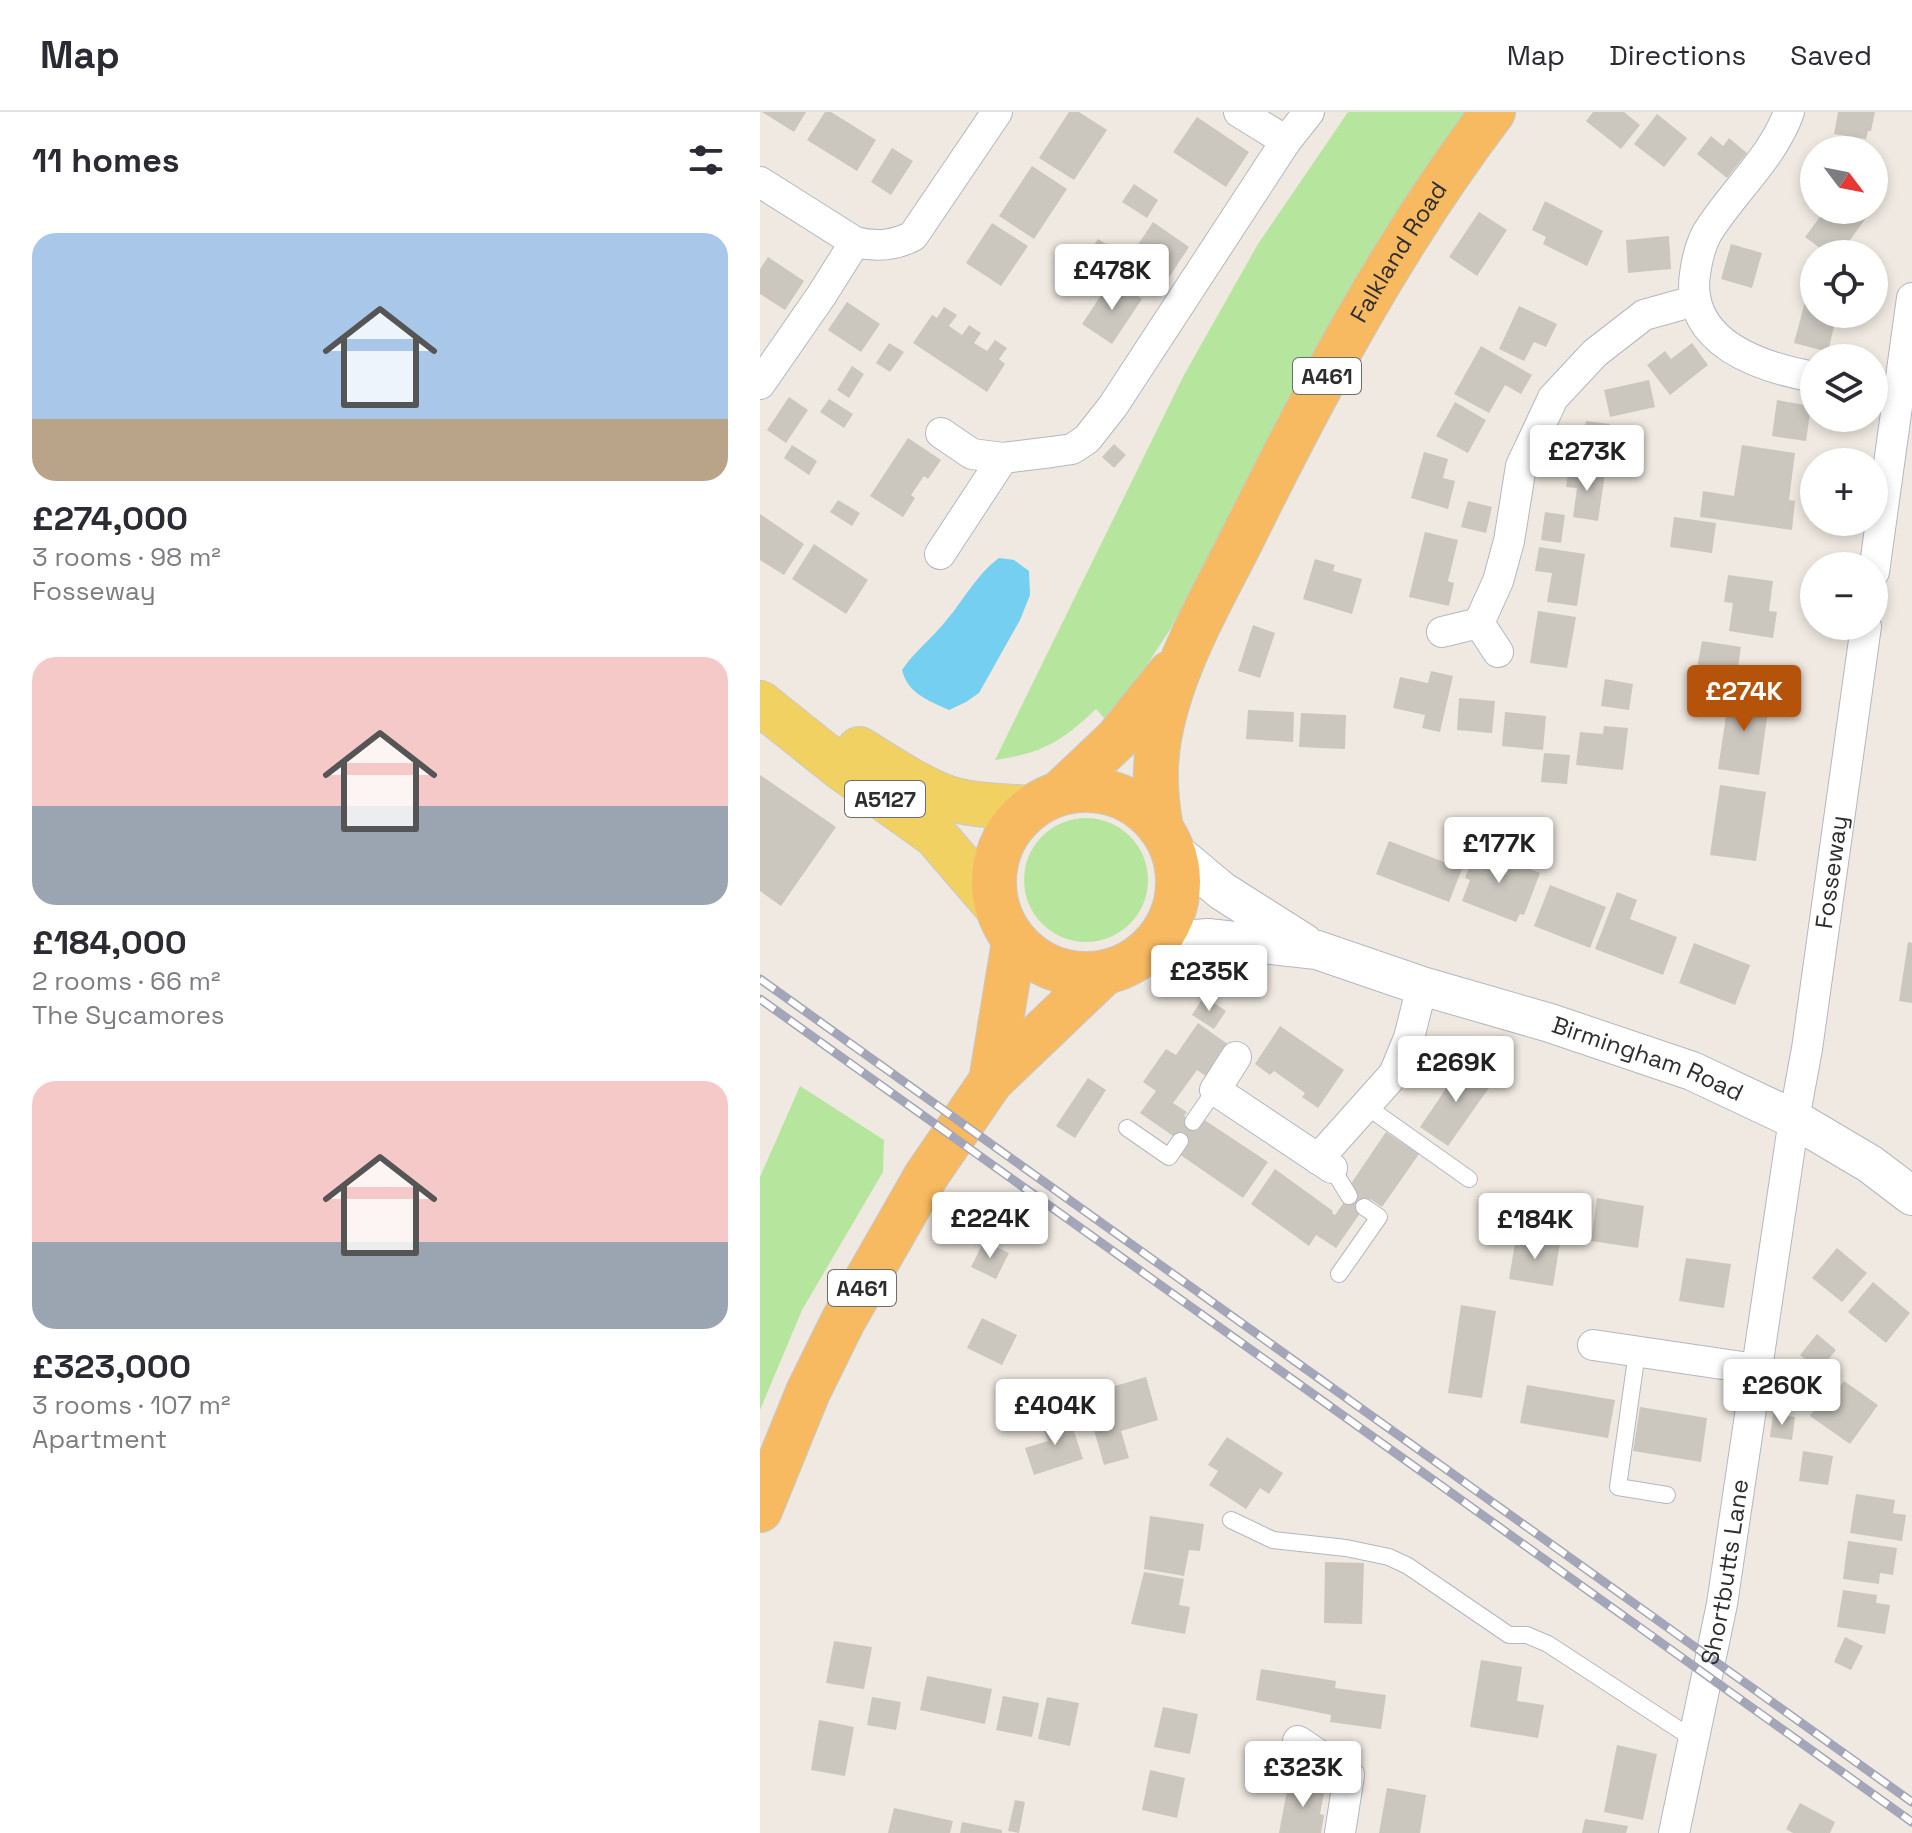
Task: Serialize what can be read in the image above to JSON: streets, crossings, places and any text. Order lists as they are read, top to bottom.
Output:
{
  "streets": {
    "highway": ["Falkland Road", "A461"],
    "main road": ["A5127"],
    "street": ["Fosseway", "Birmingham Road", "Shortbutts Lane"]
  },
  "crossings": [
    ["Falkland Road", "A461"],
    ["Falkland Road", "A5127"],
    ["Falkland Road", "Birmingham Road"],
    ["A461", "A5127"],
    ["A461", "Birmingham Road"],
    ["A5127", "Birmingham Road"],
    ["Fosseway", "Birmingham Road"],
    ["Fosseway", "Shortbutts Lane"],
    ["Birmingham Road", "Shortbutts Lane"]
  ],
  "north": "bottom right",
  "page": {
    "header": "Map",
    "nav": ["Map", "Directions", "Saved"],
    "heading": "11 homes",
    "map_buttons": ["+", "−"],
    "list": [
      {
        "name": "£274,000",
        "note": "3 rooms · 98 m² · Fosseway"
      },
      {
        "name": "£184,000",
        "note": "2 rooms · 66 m² · The Sycamores"
      },
      {
        "name": "£323,000",
        "note": "3 rooms · 107 m² · Apartment"
      }
    ],
    "price": [
      "£478K",
      "£273K",
      "£274K",
      "£177K",
      "£235K",
      "£269K",
      "£224K",
      "£184K",
      "£260K",
      "£404K",
      "£323K"
    ]
  }
}
